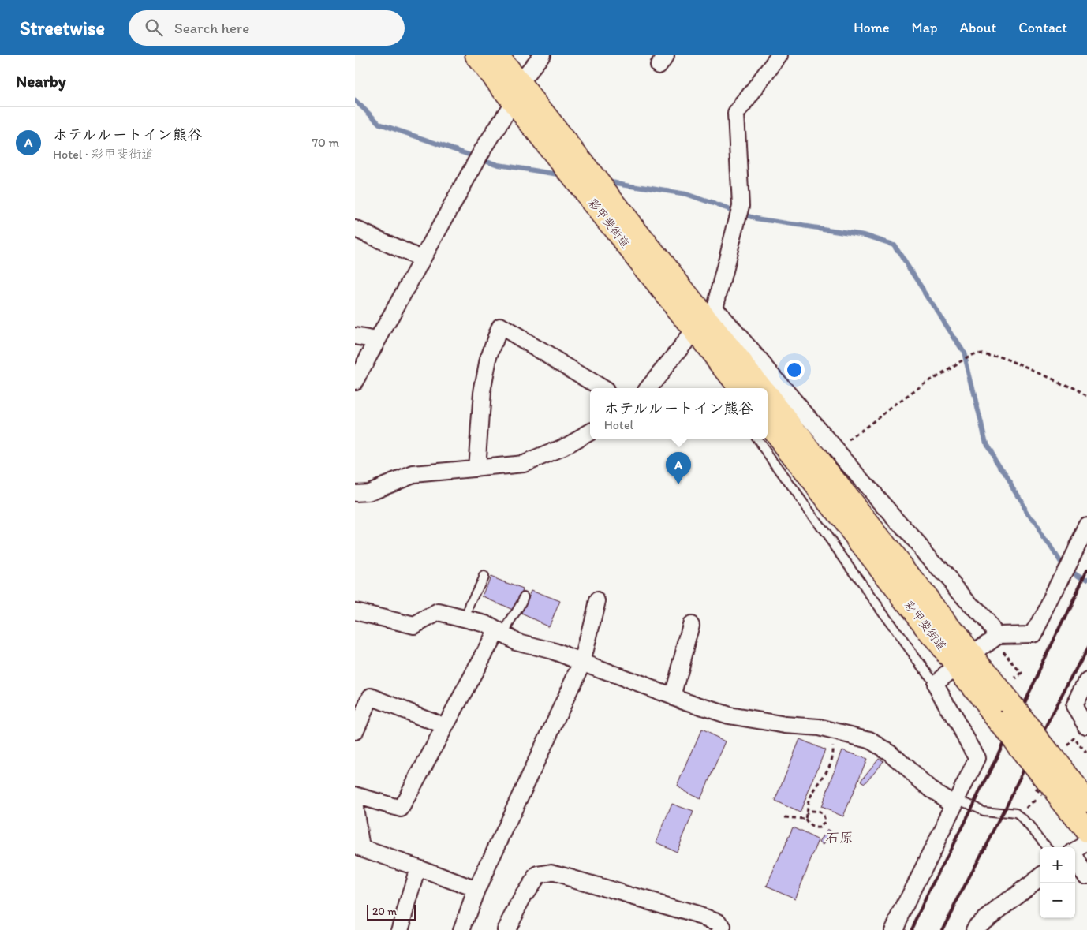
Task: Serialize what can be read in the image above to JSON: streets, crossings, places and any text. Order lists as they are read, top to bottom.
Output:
{
  "streets": {
    "highway": ["彩甲斐街道"]
  },
  "districts": ["石原"],
  "scale_bar": "20 m",
  "page": {
    "header": "Streetwise",
    "search": "Search here",
    "nav": [
      "Home",
      "Map",
      "About",
      "Contact"
    ],
    "heading": "Nearby",
    "list": [
      {
        "mark": "A",
        "name": "ホテルルートイン熊谷",
        "note": "Hotel · 彩甲斐街道",
        "value": "70 m"
      }
    ],
    "popup": ["ホテルルートイン熊谷", "Hotel"],
    "pins": "A",
    "map_buttons": ["+", "−"],
    "scale": "20 m"
  }
}
